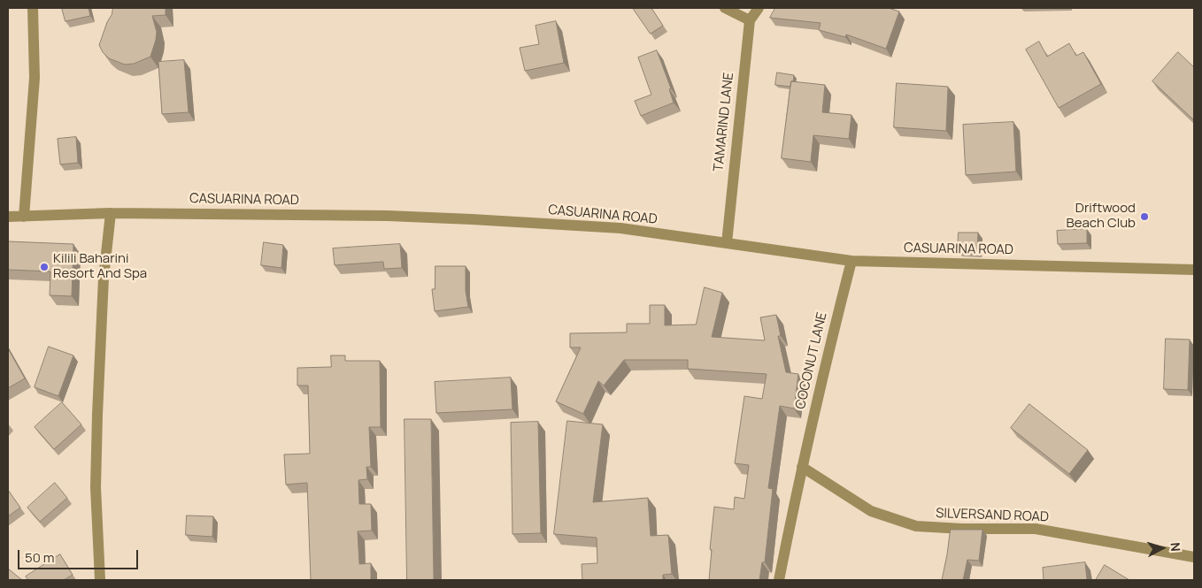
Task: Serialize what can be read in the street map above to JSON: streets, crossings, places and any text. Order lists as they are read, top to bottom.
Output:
{
  "streets": {
    "street": [
      "TAMARIND LANE",
      "CASUARINA ROAD",
      "COCONUT LANE",
      "SILVERSAND ROAD"
    ]
  },
  "crossings": [
    ["TAMARIND LANE", "CASUARINA ROAD"],
    ["CASUARINA ROAD", "COCONUT LANE"],
    ["COCONUT LANE", "SILVERSAND ROAD"]
  ],
  "places": ["Driftwood Beach Club", "Kilili Baharini Resort And Spa"],
  "scale_bar": "50 m",
  "north": "right"
}
